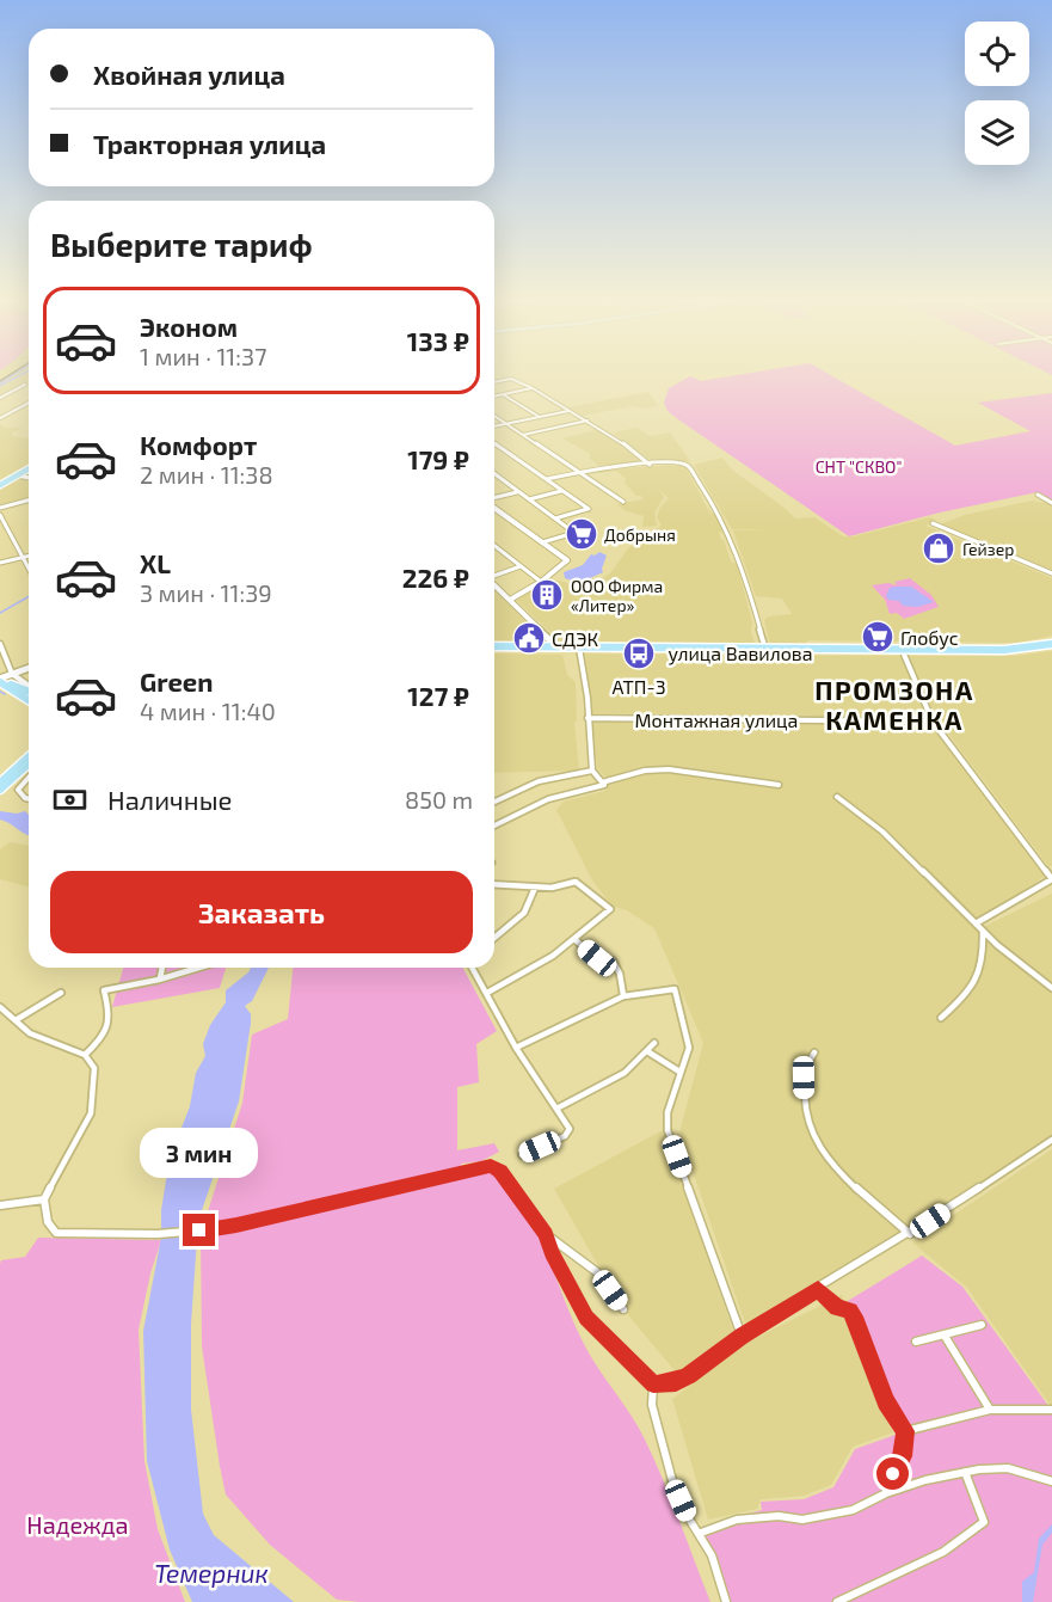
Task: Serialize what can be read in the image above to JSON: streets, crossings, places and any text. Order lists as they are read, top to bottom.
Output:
{
  "streets": {
    "main road": ["улица Вавилова"],
    "street": ["Монтажная улица"]
  },
  "districts": ["ПРОМЗОНА КАМЕНКА"],
  "water": ["Темерник"],
  "parks": ["СНТ \"СКВО\"", "Надежда"],
  "places": {
    "supermarket": ["Добрыня", "Глобус"],
    "shop": ["Гейзер"],
    "building": ["ООО Фирма «Литер»"],
    "public building": ["СДЭК"],
    "bus stop": ["АТП-3"]
  },
  "page": {
    "banner": ["Хвойная улица", "Тракторная улица"],
    "heading": "Выберите тариф",
    "list": [
      {
        "name": "Эконом",
        "note": "1 мин · 11:37",
        "value": "133 ₽"
      },
      {
        "name": "Комфорт",
        "note": "2 мин · 11:38",
        "value": "179 ₽"
      },
      {
        "name": "XL",
        "note": "3 мин · 11:39",
        "value": "226 ₽"
      },
      {
        "name": "Green",
        "note": "4 мин · 11:40",
        "value": "127 ₽"
      }
    ],
    "pay": ["Наличные", "850 m"],
    "buttons": "Заказать",
    "bubble": "3 мин"
  }
}
